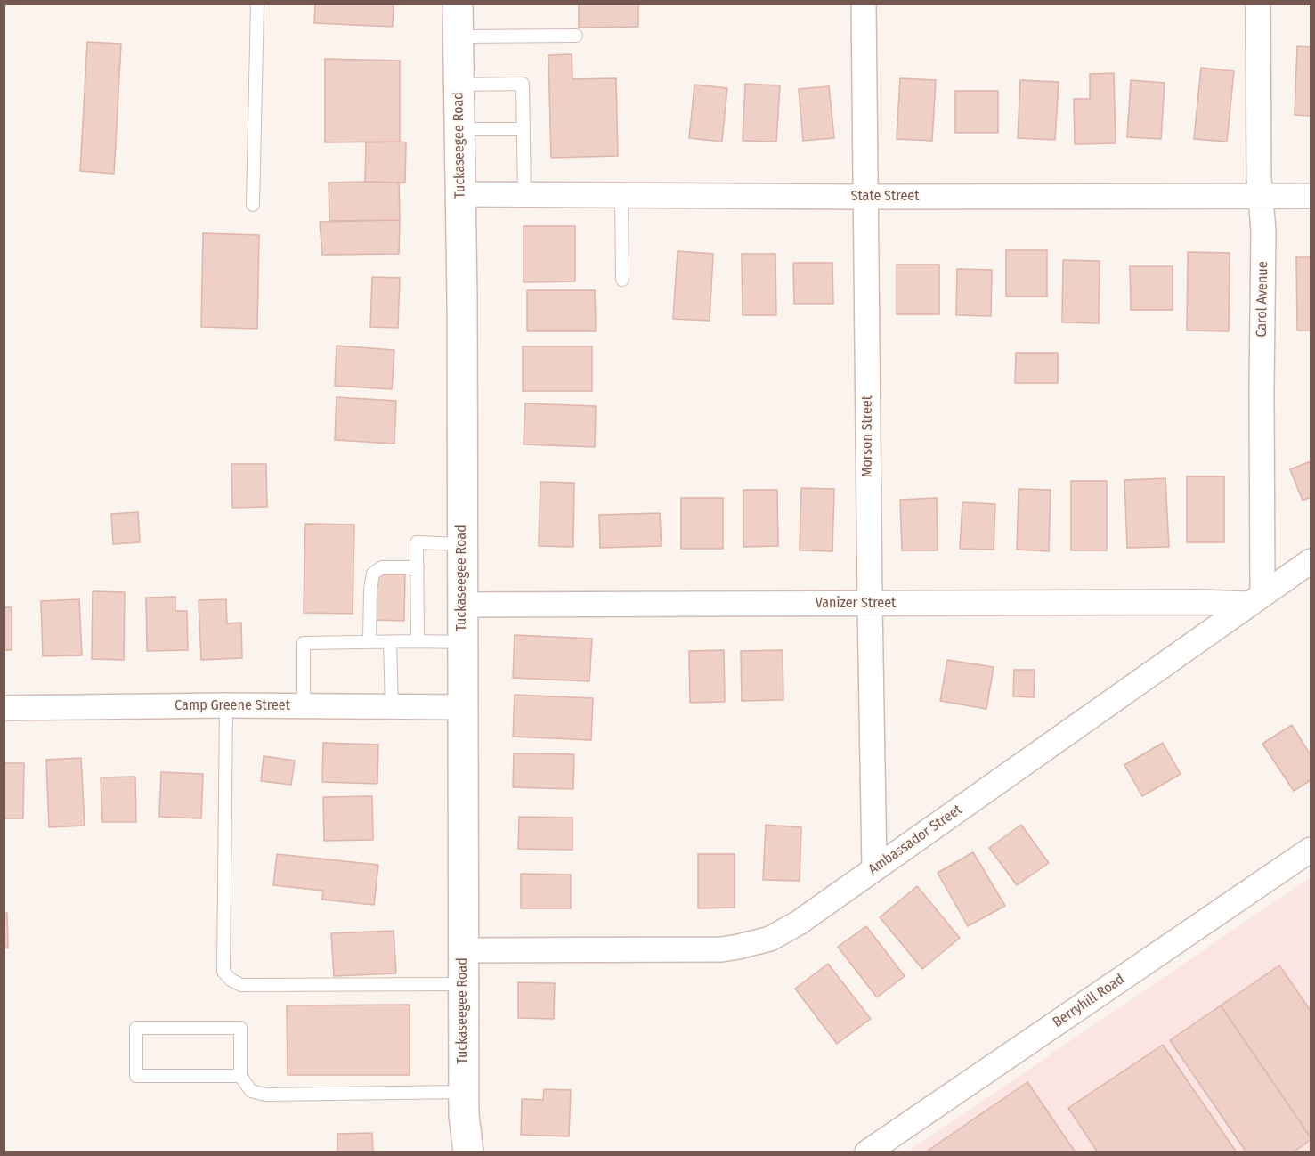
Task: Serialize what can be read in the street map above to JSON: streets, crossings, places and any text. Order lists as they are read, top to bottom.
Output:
{
  "streets": {
    "main road": ["Tuckaseegee Road"],
    "street": [
      "State Street",
      "Carol Avenue",
      "Morson Street",
      "Vanizer Street",
      "Camp Greene Street",
      "Ambassador Street",
      "Berryhill Road"
    ]
  },
  "crossings": [
    ["Tuckaseegee Road", "State Street"],
    ["Tuckaseegee Road", "Vanizer Street"],
    ["Tuckaseegee Road", "Camp Greene Street"],
    ["Tuckaseegee Road", "Ambassador Street"],
    ["State Street", "Carol Avenue"],
    ["State Street", "Morson Street"],
    ["Carol Avenue", "Vanizer Street"],
    ["Carol Avenue", "Ambassador Street"],
    ["Morson Street", "Vanizer Street"],
    ["Morson Street", "Ambassador Street"],
    ["Vanizer Street", "Ambassador Street"]
  ]
}
